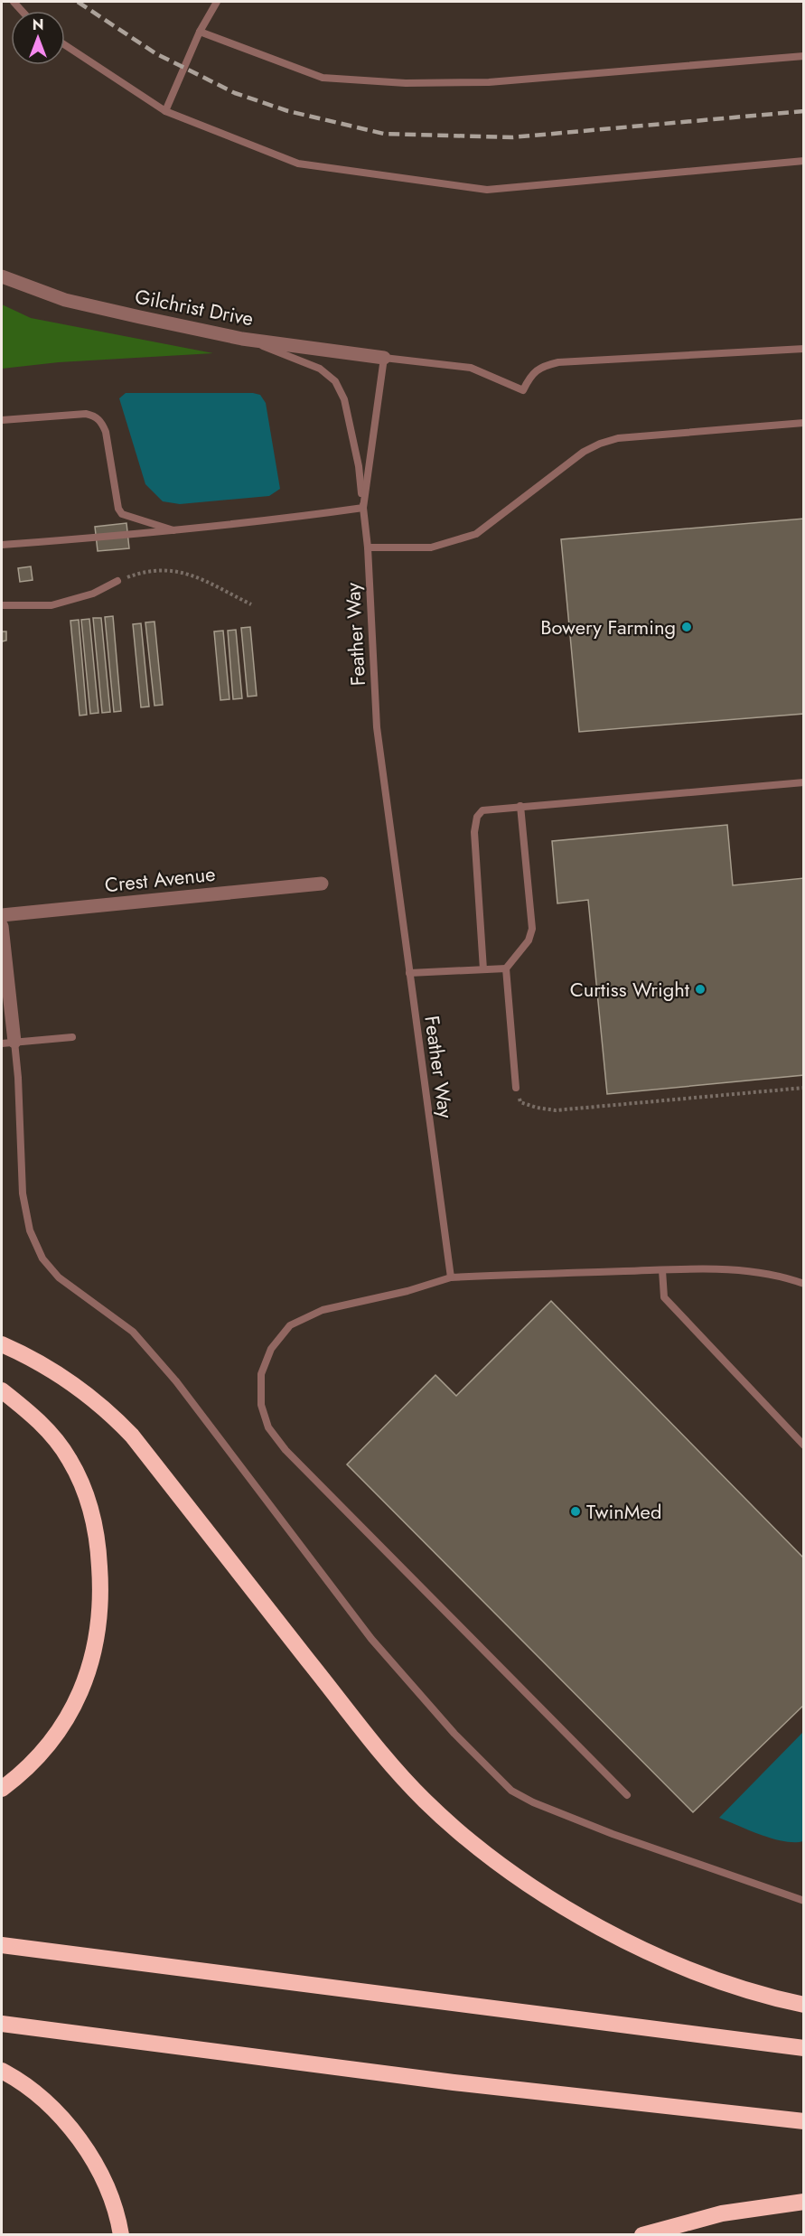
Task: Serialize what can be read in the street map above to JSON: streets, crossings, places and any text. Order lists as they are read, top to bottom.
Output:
{
  "streets": {
    "street": ["Gilchrist Drive", "Crest Avenue"],
    "lane": ["Feather Way"]
  },
  "crossings": [
    ["Gilchrist Drive", "Feather Way"]
  ],
  "places": ["Bowery Farming", "Curtiss Wright", "TwinMed"],
  "north": "top"
}
